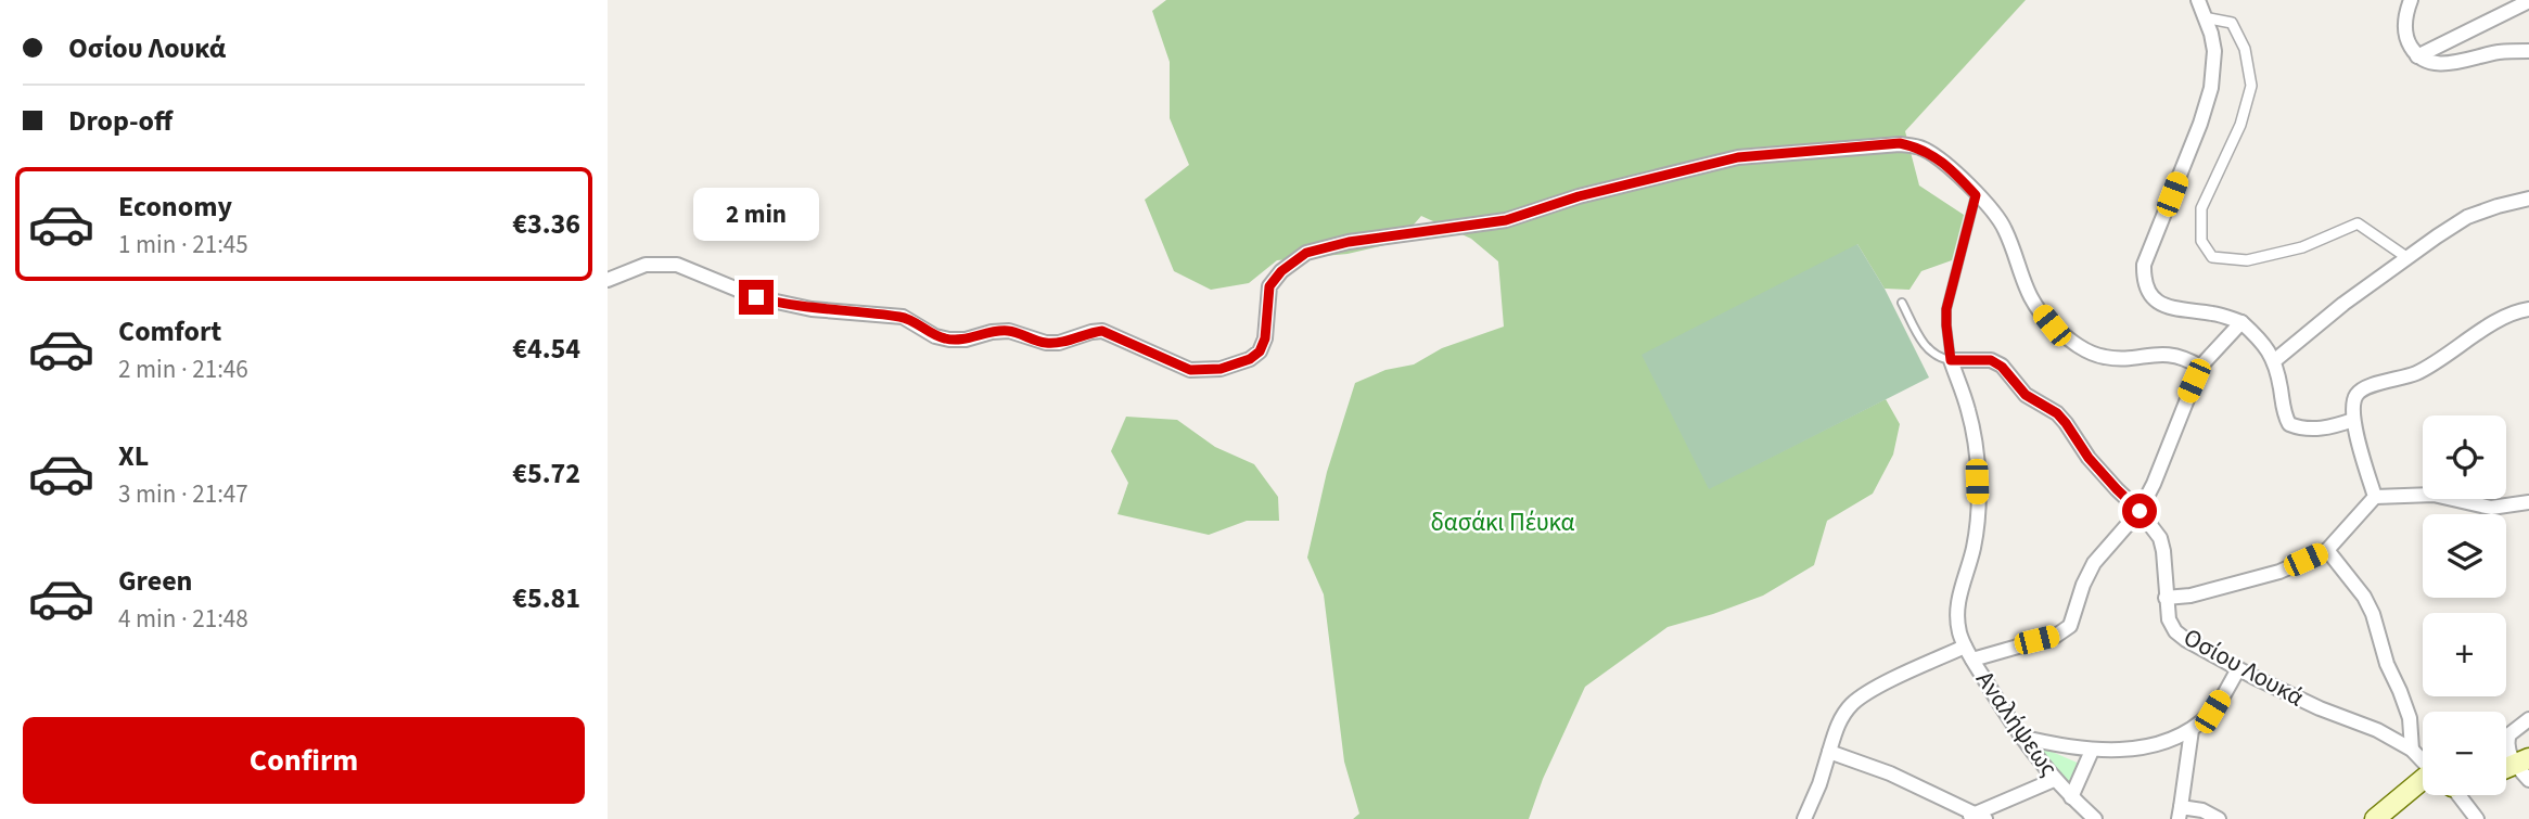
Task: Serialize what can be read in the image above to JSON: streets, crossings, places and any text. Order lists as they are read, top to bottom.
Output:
{
  "streets": {
    "street": ["Οσίου Λουκά", "Αναλήψεως"]
  },
  "crossings": [
    ["Οσίου Λουκά", "Αναλήψεως"]
  ],
  "parks": ["δασάκι Πέυκα"],
  "page": {
    "banner": ["Οσίου Λουκά", "Drop-off"],
    "list": [
      {
        "name": "Economy",
        "note": "1 min · 21:45",
        "value": "€3.36"
      },
      {
        "name": "Comfort",
        "note": "2 min · 21:46",
        "value": "€4.54"
      },
      {
        "name": "XL",
        "note": "3 min · 21:47",
        "value": "€5.72"
      },
      {
        "name": "Green",
        "note": "4 min · 21:48",
        "value": "€5.81"
      }
    ],
    "bubble": "2 min",
    "map_buttons": ["+", "−"],
    "buttons": "Confirm"
  }
}
